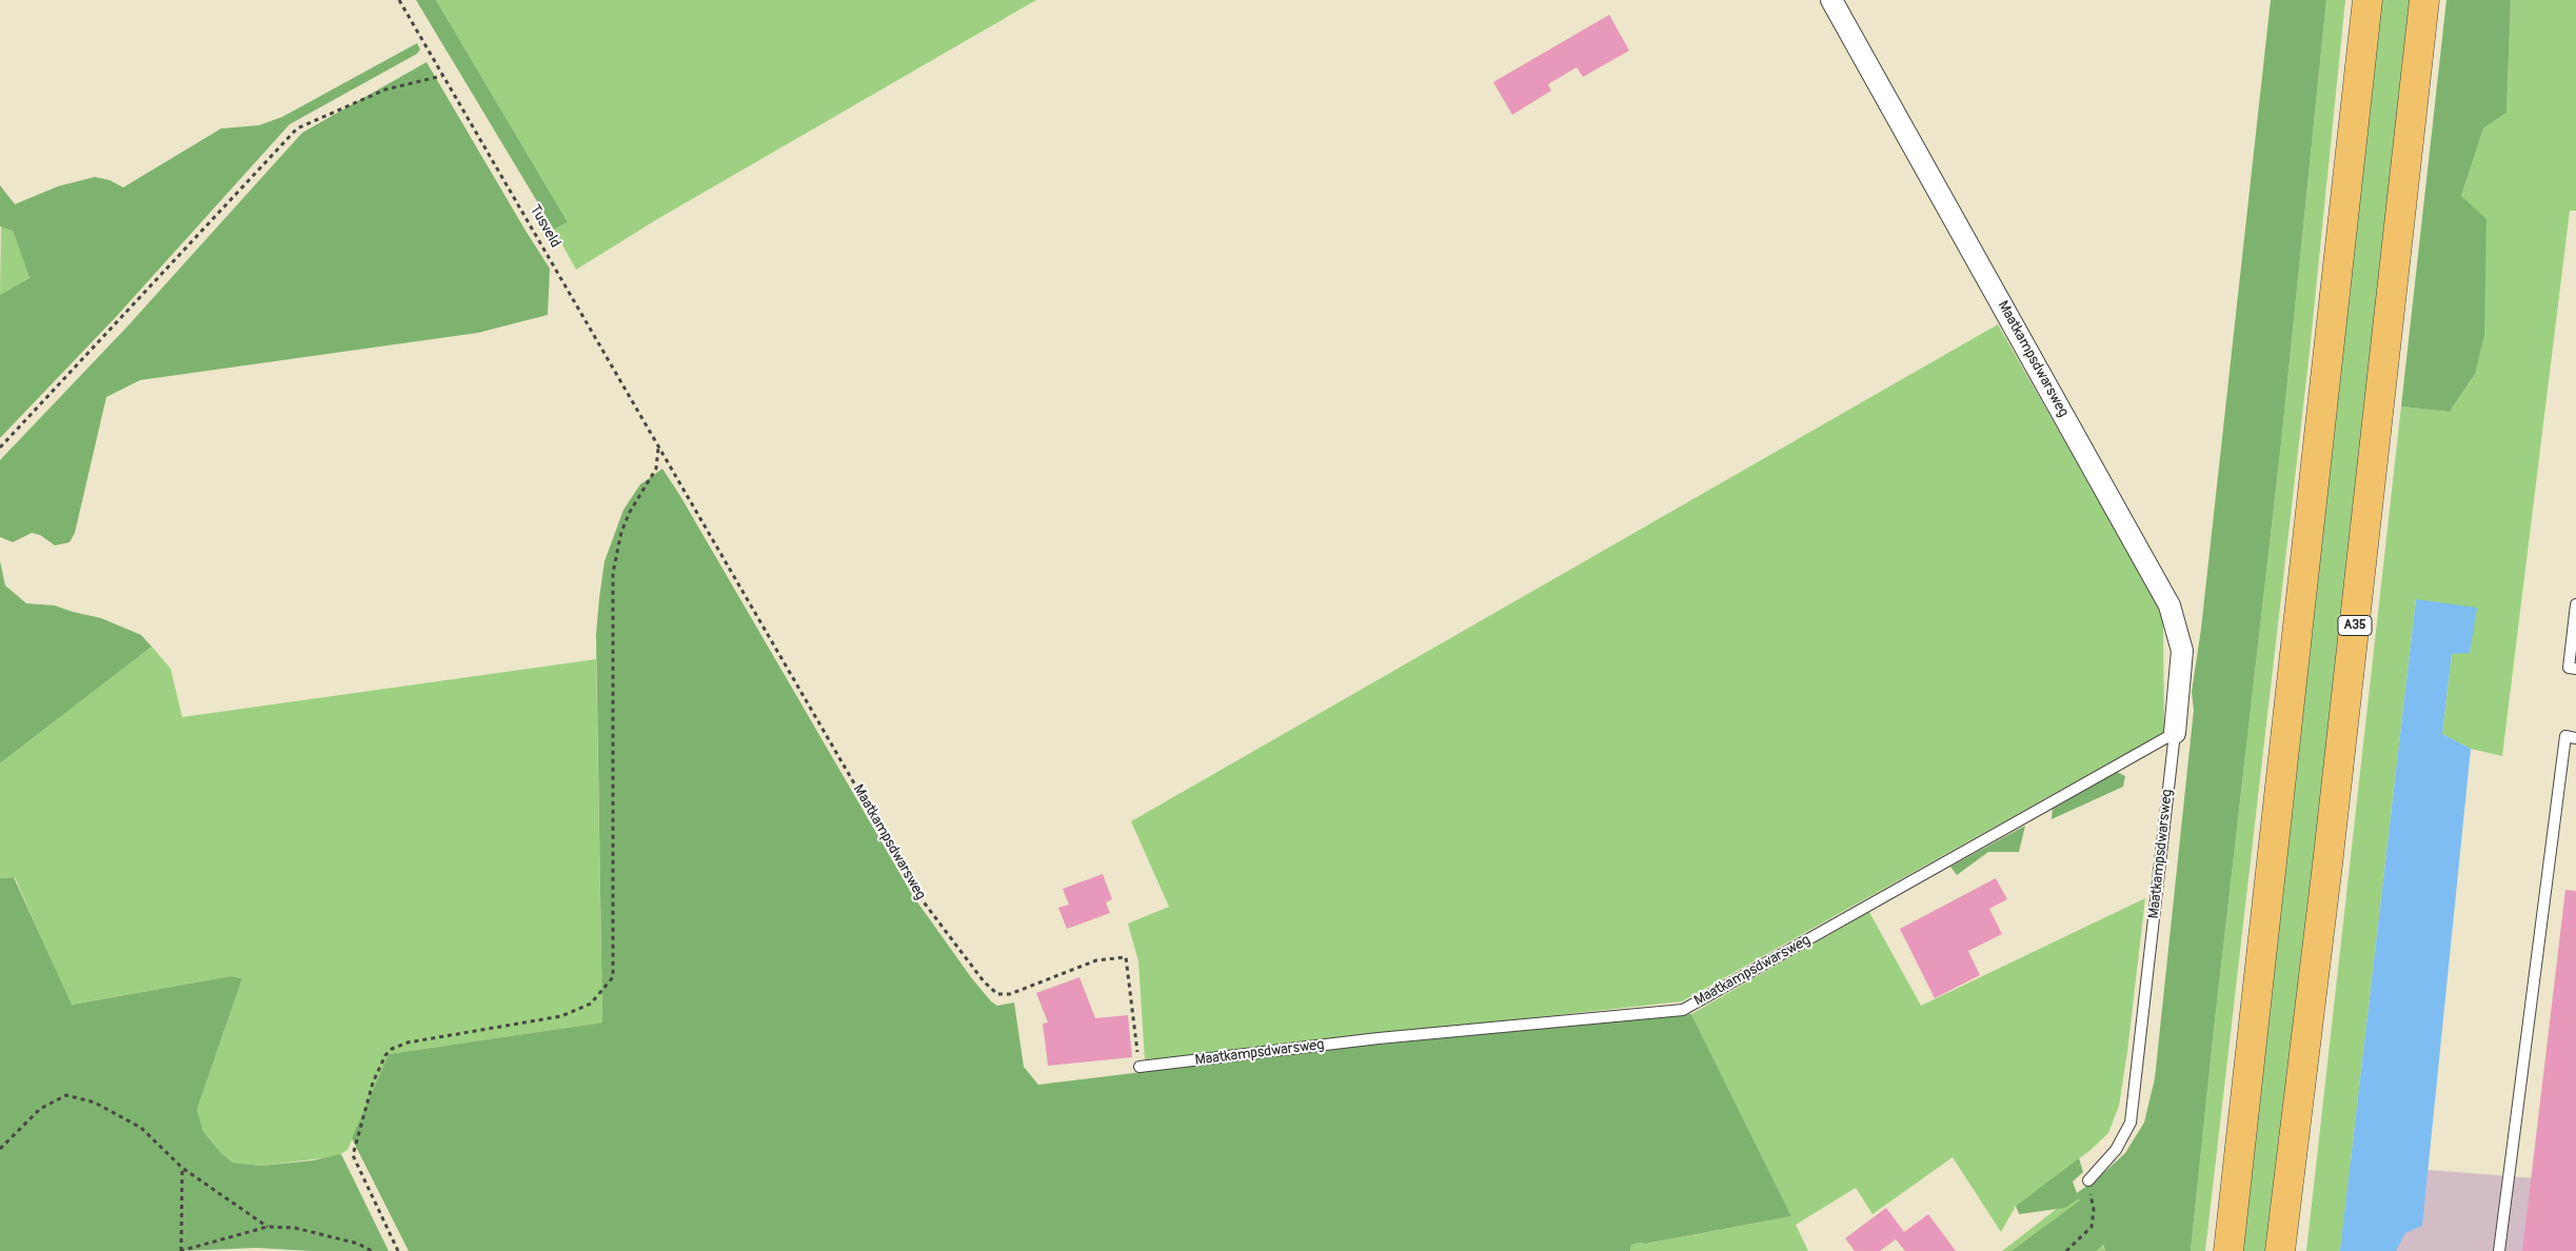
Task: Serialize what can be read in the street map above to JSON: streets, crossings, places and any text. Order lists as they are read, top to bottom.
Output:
{
  "streets": {
    "highway": ["A35"],
    "street": ["Maatkampsdwarsweg"],
    "path": ["Tusveld"]
  },
  "crossings": [
    ["Tusveld", "Maatkampsdwarsweg"]
  ]
}
